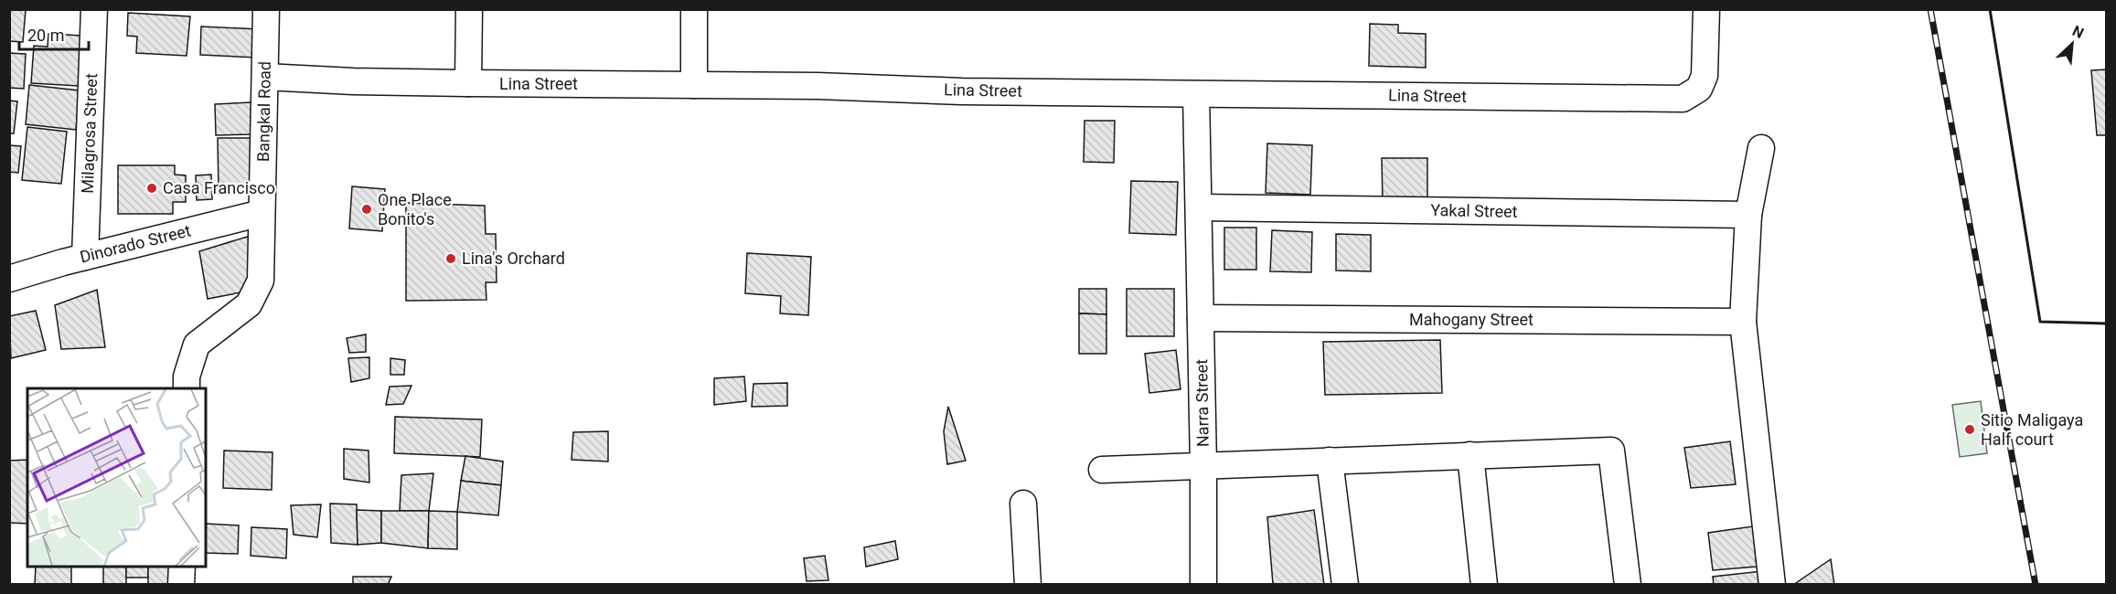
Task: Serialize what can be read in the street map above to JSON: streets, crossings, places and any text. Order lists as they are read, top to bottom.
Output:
{
  "streets": {
    "street": [
      "Lina Street",
      "Bangkal Road",
      "Milagrosa Street",
      "Yakal Street",
      "Dinorado Street",
      "Mahogany Street",
      "Narra Street"
    ]
  },
  "crossings": [
    ["Lina Street", "Bangkal Road"],
    ["Lina Street", "Narra Street"],
    ["Bangkal Road", "Dinorado Street"],
    ["Milagrosa Street", "Dinorado Street"],
    ["Yakal Street", "Narra Street"],
    ["Mahogany Street", "Narra Street"]
  ],
  "places": [
    "Casa Francisco",
    "One Place Bonito's",
    "Lina's Orchard",
    "Sitio Maligaya Half court"
  ],
  "scale_bar": "20 m",
  "north": "top right"
}
